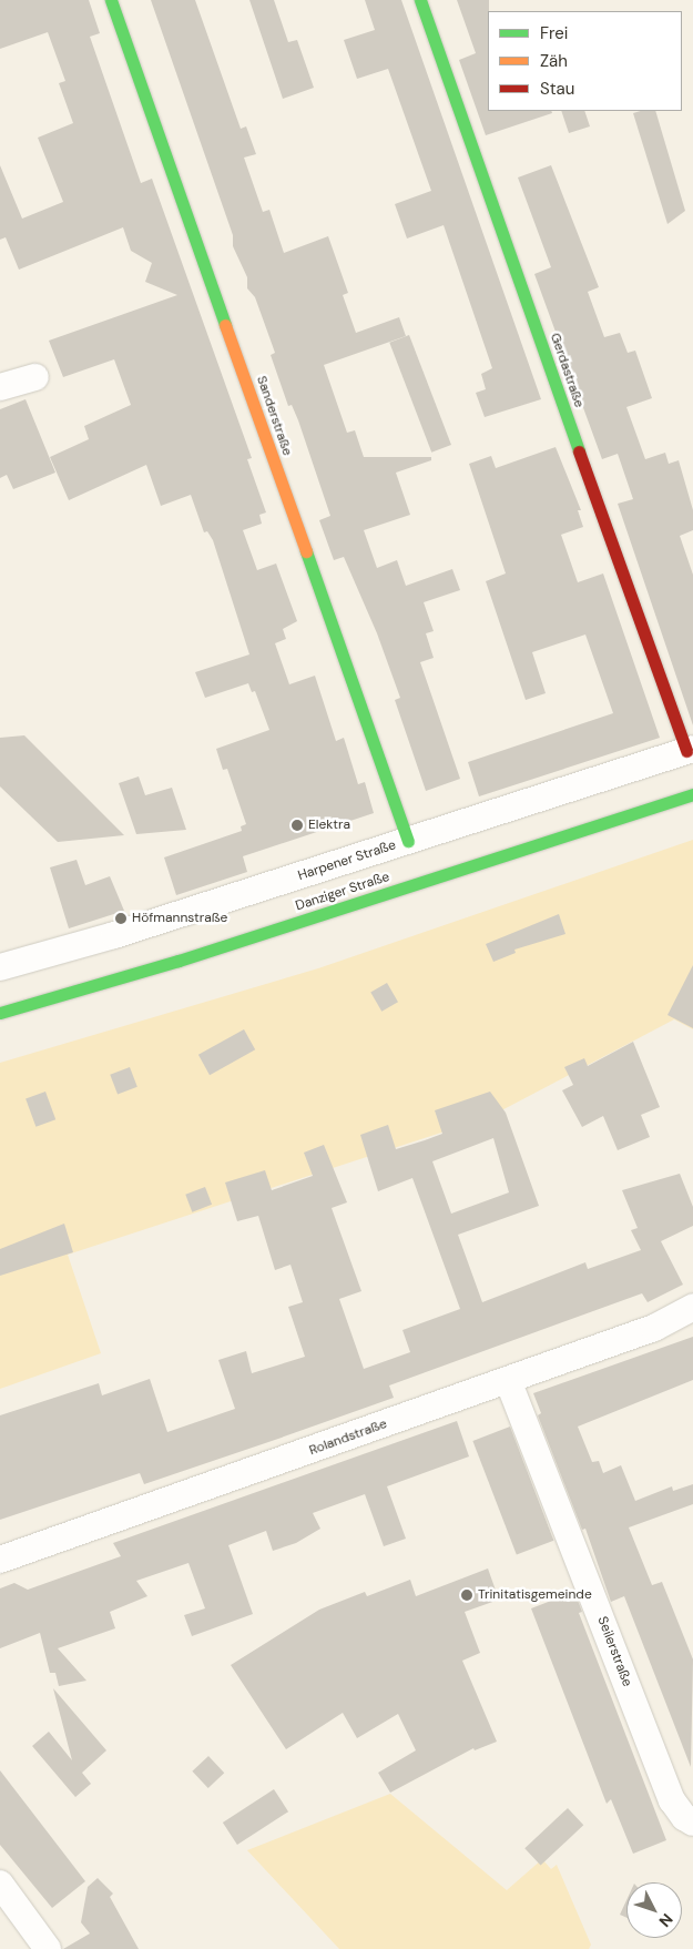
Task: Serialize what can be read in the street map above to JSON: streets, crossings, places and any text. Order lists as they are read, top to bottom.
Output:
{
  "streets": {
    "street": [
      "Gerdastraße",
      "Sanderstraße",
      "Harpener Straße",
      "Danziger Straße",
      "Rolandstraße",
      "Seilerstraße"
    ]
  },
  "crossings": [
    ["Gerdastraße", "Harpener Straße"],
    ["Sanderstraße", "Harpener Straße"],
    ["Rolandstraße", "Seilerstraße"]
  ],
  "places": ["Elektra", "Höfmannstraße", "Trinitatisgemeinde"],
  "legend": ["Frei", "Zäh", "Stau"],
  "north": "bottom right"
}
